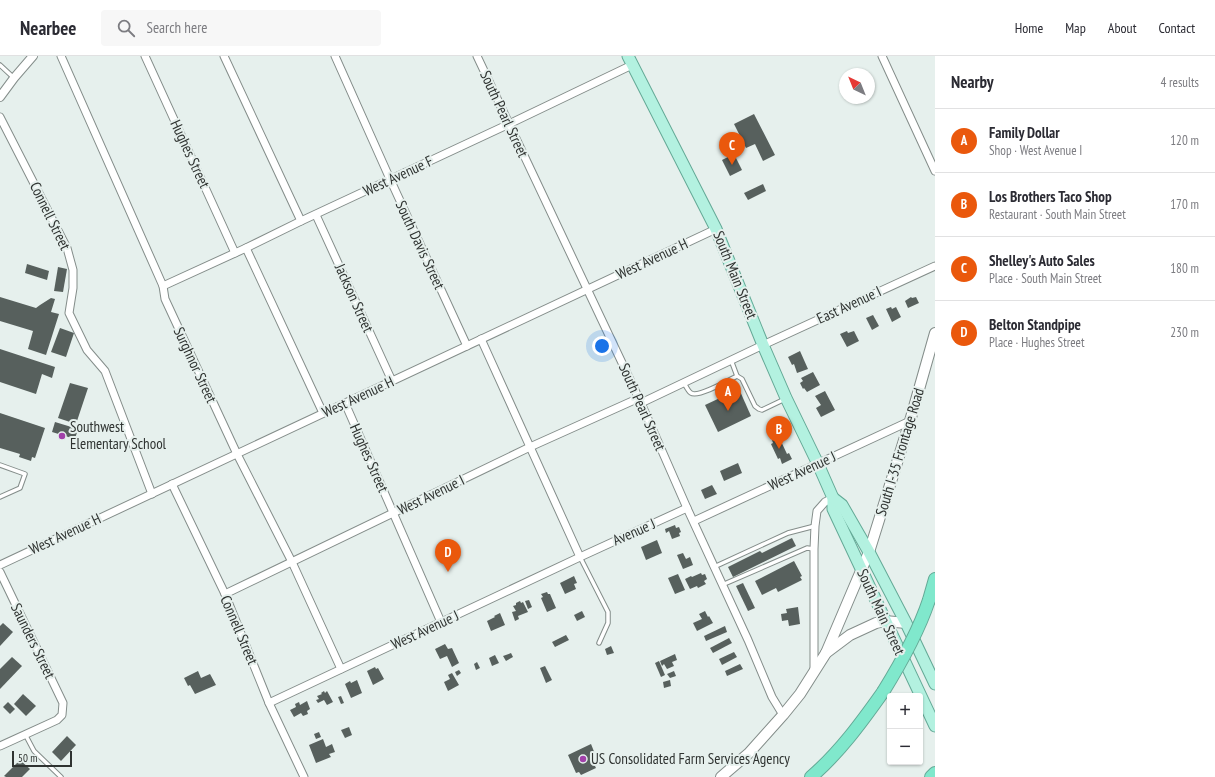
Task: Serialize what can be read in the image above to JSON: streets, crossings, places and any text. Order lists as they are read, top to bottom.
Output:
{
  "streets": {
    "main road": ["South Main Street", "South I-35 Frontage Road"],
    "street": [
      "South Pearl Street",
      "Hughes Street",
      "West Avenue F",
      "Connell Street",
      "South Davis Street",
      "West Avenue H",
      "Jackson Street",
      "East Avenue I",
      "Surghnor Street",
      "West Avenue J",
      "West Avenue I",
      "Avenue J",
      "Saunders Street"
    ]
  },
  "crossings": [
    ["South Pearl Street", "West Avenue F"],
    ["South Pearl Street", "West Avenue H"],
    ["South Pearl Street", "West Avenue J"],
    ["South Pearl Street", "West Avenue I"],
    ["South Pearl Street", "Avenue J"],
    ["Hughes Street", "West Avenue F"],
    ["Hughes Street", "West Avenue H"],
    ["Hughes Street", "West Avenue J"],
    ["Hughes Street", "West Avenue I"],
    ["West Avenue F", "South Davis Street"],
    ["West Avenue F", "South Main Street"],
    ["West Avenue F", "Jackson Street"],
    ["West Avenue F", "Surghnor Street"],
    ["Connell Street", "West Avenue H"],
    ["Connell Street", "West Avenue J"],
    ["Connell Street", "West Avenue I"],
    ["South Davis Street", "West Avenue H"],
    ["West Avenue H", "South Main Street"],
    ["West Avenue H", "Jackson Street"],
    ["West Avenue H", "Surghnor Street"],
    ["South Main Street", "East Avenue I"],
    ["South Main Street", "South I-35 Frontage Road"],
    ["South Main Street", "West Avenue J"],
    ["South Main Street", "West Avenue I"],
    ["East Avenue I", "West Avenue I"],
    ["Surghnor Street", "West Avenue J"],
    ["Surghnor Street", "West Avenue I"],
    ["South I-35 Frontage Road", "West Avenue J"],
    ["West Avenue J", "Avenue J"]
  ],
  "places": ["Southwest Elementary School", "US Consolidated Farm Services Agency"],
  "scale_bar": "50 m",
  "north": "top left",
  "page": {
    "header": "Nearbee",
    "search": "Search here",
    "nav": [
      "Home",
      "Map",
      "About",
      "Contact"
    ],
    "heading": ["Nearby", "4 results"],
    "list": [
      {
        "mark": "A",
        "name": "Family Dollar",
        "note": "Shop · West Avenue I",
        "value": "120 m"
      },
      {
        "mark": "B",
        "name": "Los Brothers Taco Shop",
        "note": "Restaurant · South Main Street",
        "value": "170 m"
      },
      {
        "mark": "C",
        "name": "Shelley's Auto Sales",
        "note": "Place · South Main Street",
        "value": "180 m"
      },
      {
        "mark": "D",
        "name": "Belton Standpipe",
        "note": "Place · Hughes Street",
        "value": "230 m"
      }
    ],
    "pins": [
      "C",
      "A",
      "B",
      "D"
    ],
    "map_buttons": ["+", "−"],
    "scale": "50 m"
  }
}
